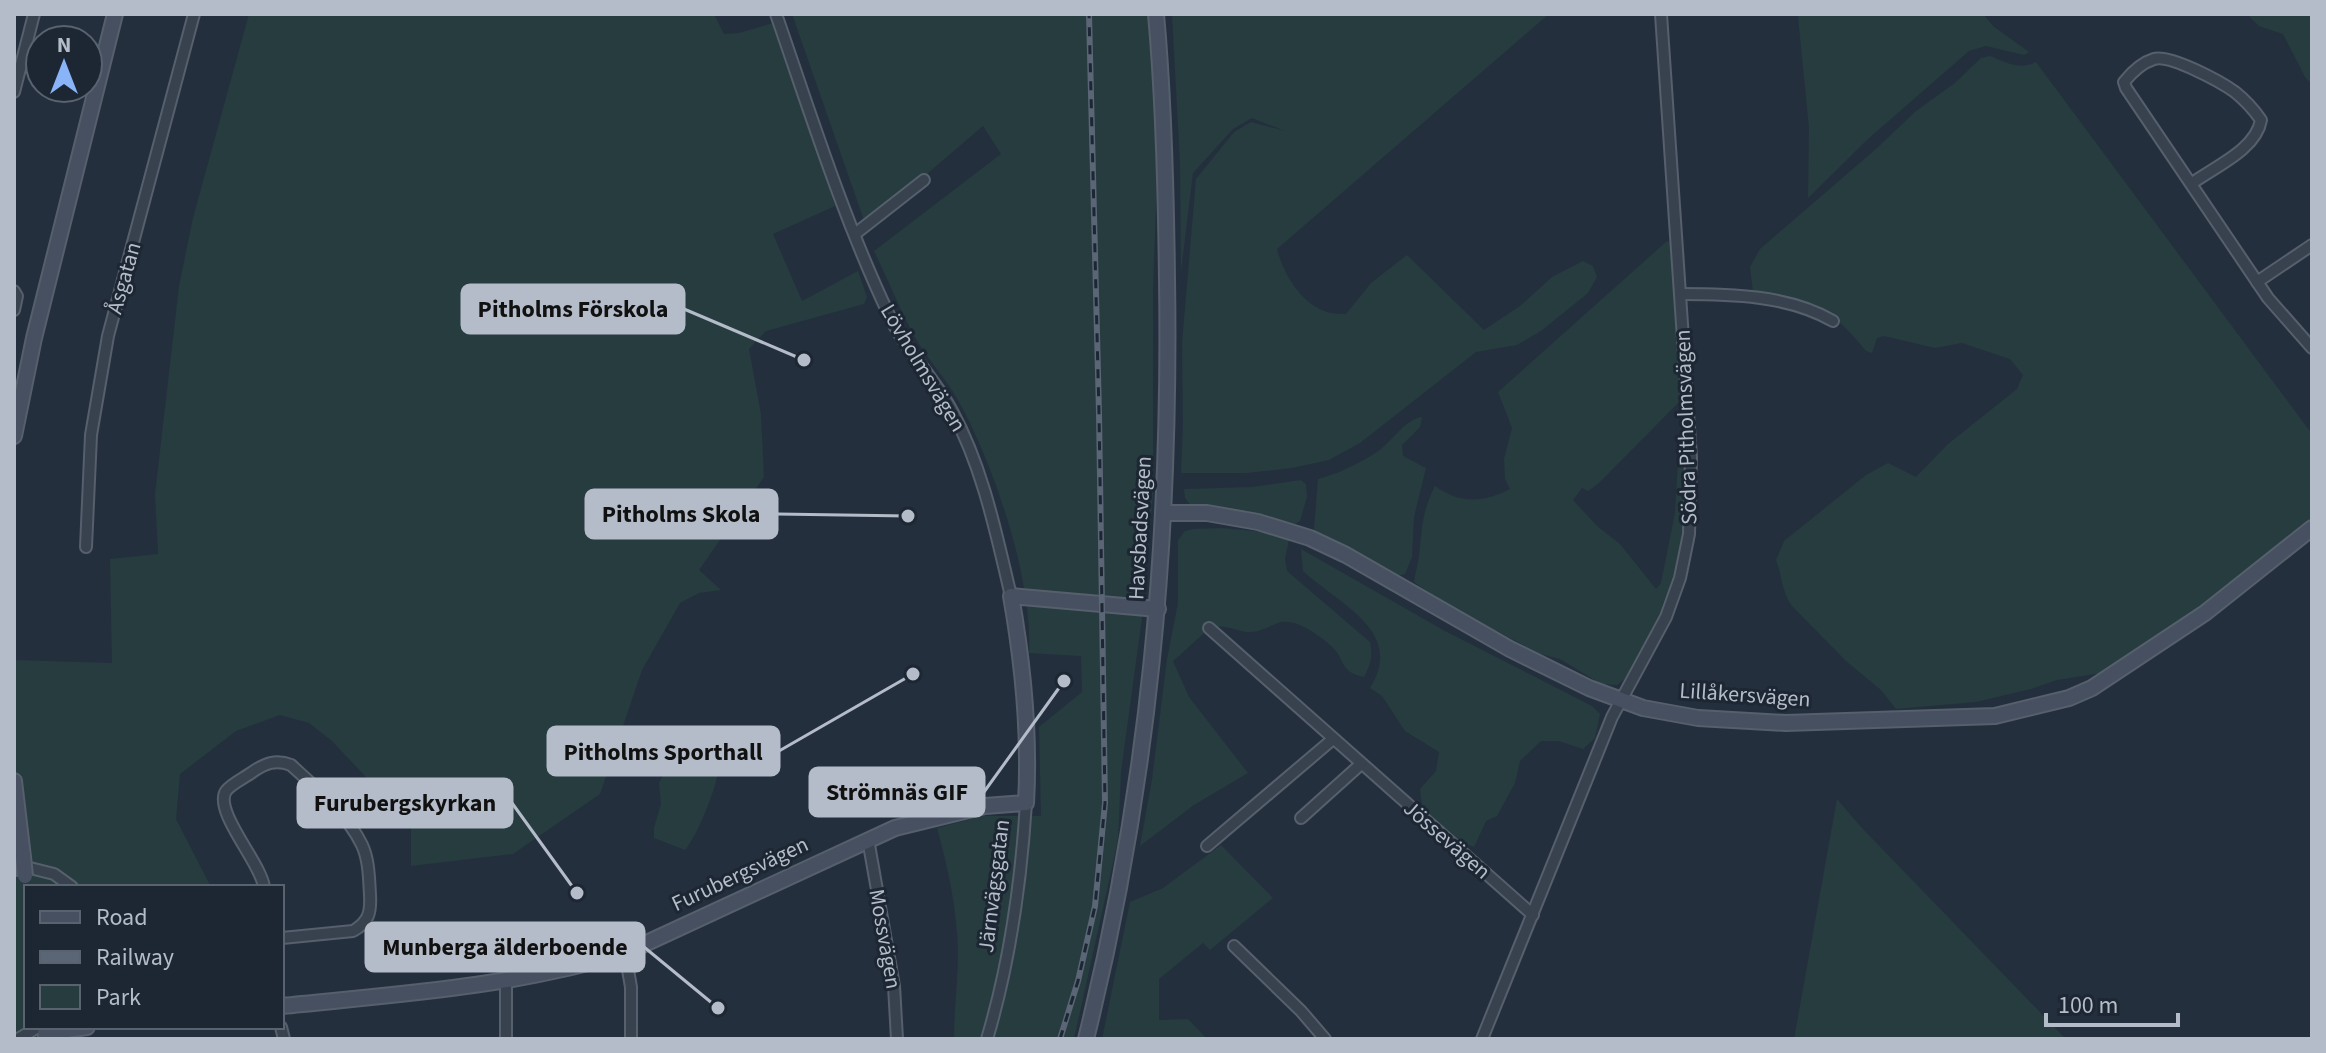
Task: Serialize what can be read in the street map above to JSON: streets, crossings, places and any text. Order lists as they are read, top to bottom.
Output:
{
  "streets": {
    "street": [
      "Åsgatan",
      "Lövholmsvägen",
      "Södra Pitholmsvägen",
      "Havsbadsvägen",
      "Lillåkersvägen",
      "Jössevägen",
      "Furubergsvägen",
      "Järnvägsgatan",
      "Mossvägen"
    ]
  },
  "crossings": [
    ["Lövholmsvägen", "Järnvägsgatan"],
    ["Södra Pitholmsvägen", "Lillåkersvägen"],
    ["Södra Pitholmsvägen", "Jössevägen"],
    ["Havsbadsvägen", "Lillåkersvägen"],
    ["Furubergsvägen", "Järnvägsgatan"],
    ["Furubergsvägen", "Mossvägen"]
  ],
  "places": [
    "Pitholms Förskola",
    "Pitholms Skola",
    "Pitholms Sporthall",
    "Strömnäs GIF",
    "Furubergskyrkan",
    "Munberga älderboende"
  ],
  "legend": ["Road", "Railway", "Park"],
  "scale_bar": "100 m",
  "north": "top"
}
